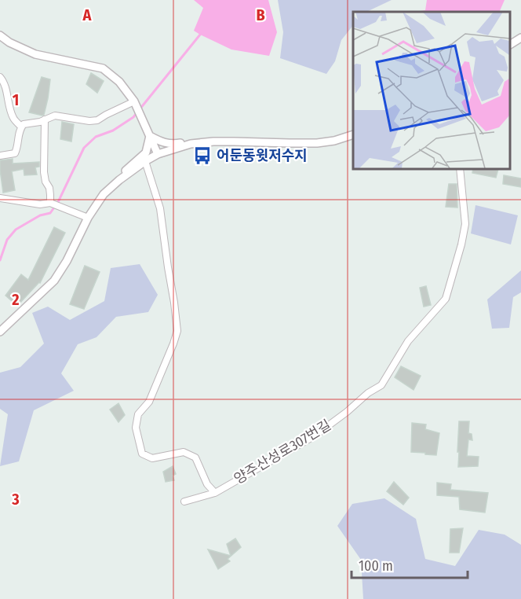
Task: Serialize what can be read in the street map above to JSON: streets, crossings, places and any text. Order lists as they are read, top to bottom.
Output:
{
  "streets": {
    "street": ["양주산성로307번길"]
  },
  "places": {
    "bus stop": ["어둔동윗저수지"]
  },
  "scale_bar": "100 m",
  "grid": {
    "columns": ["A", "B"],
    "rows": ["1", "2", "3"]
  }
}
